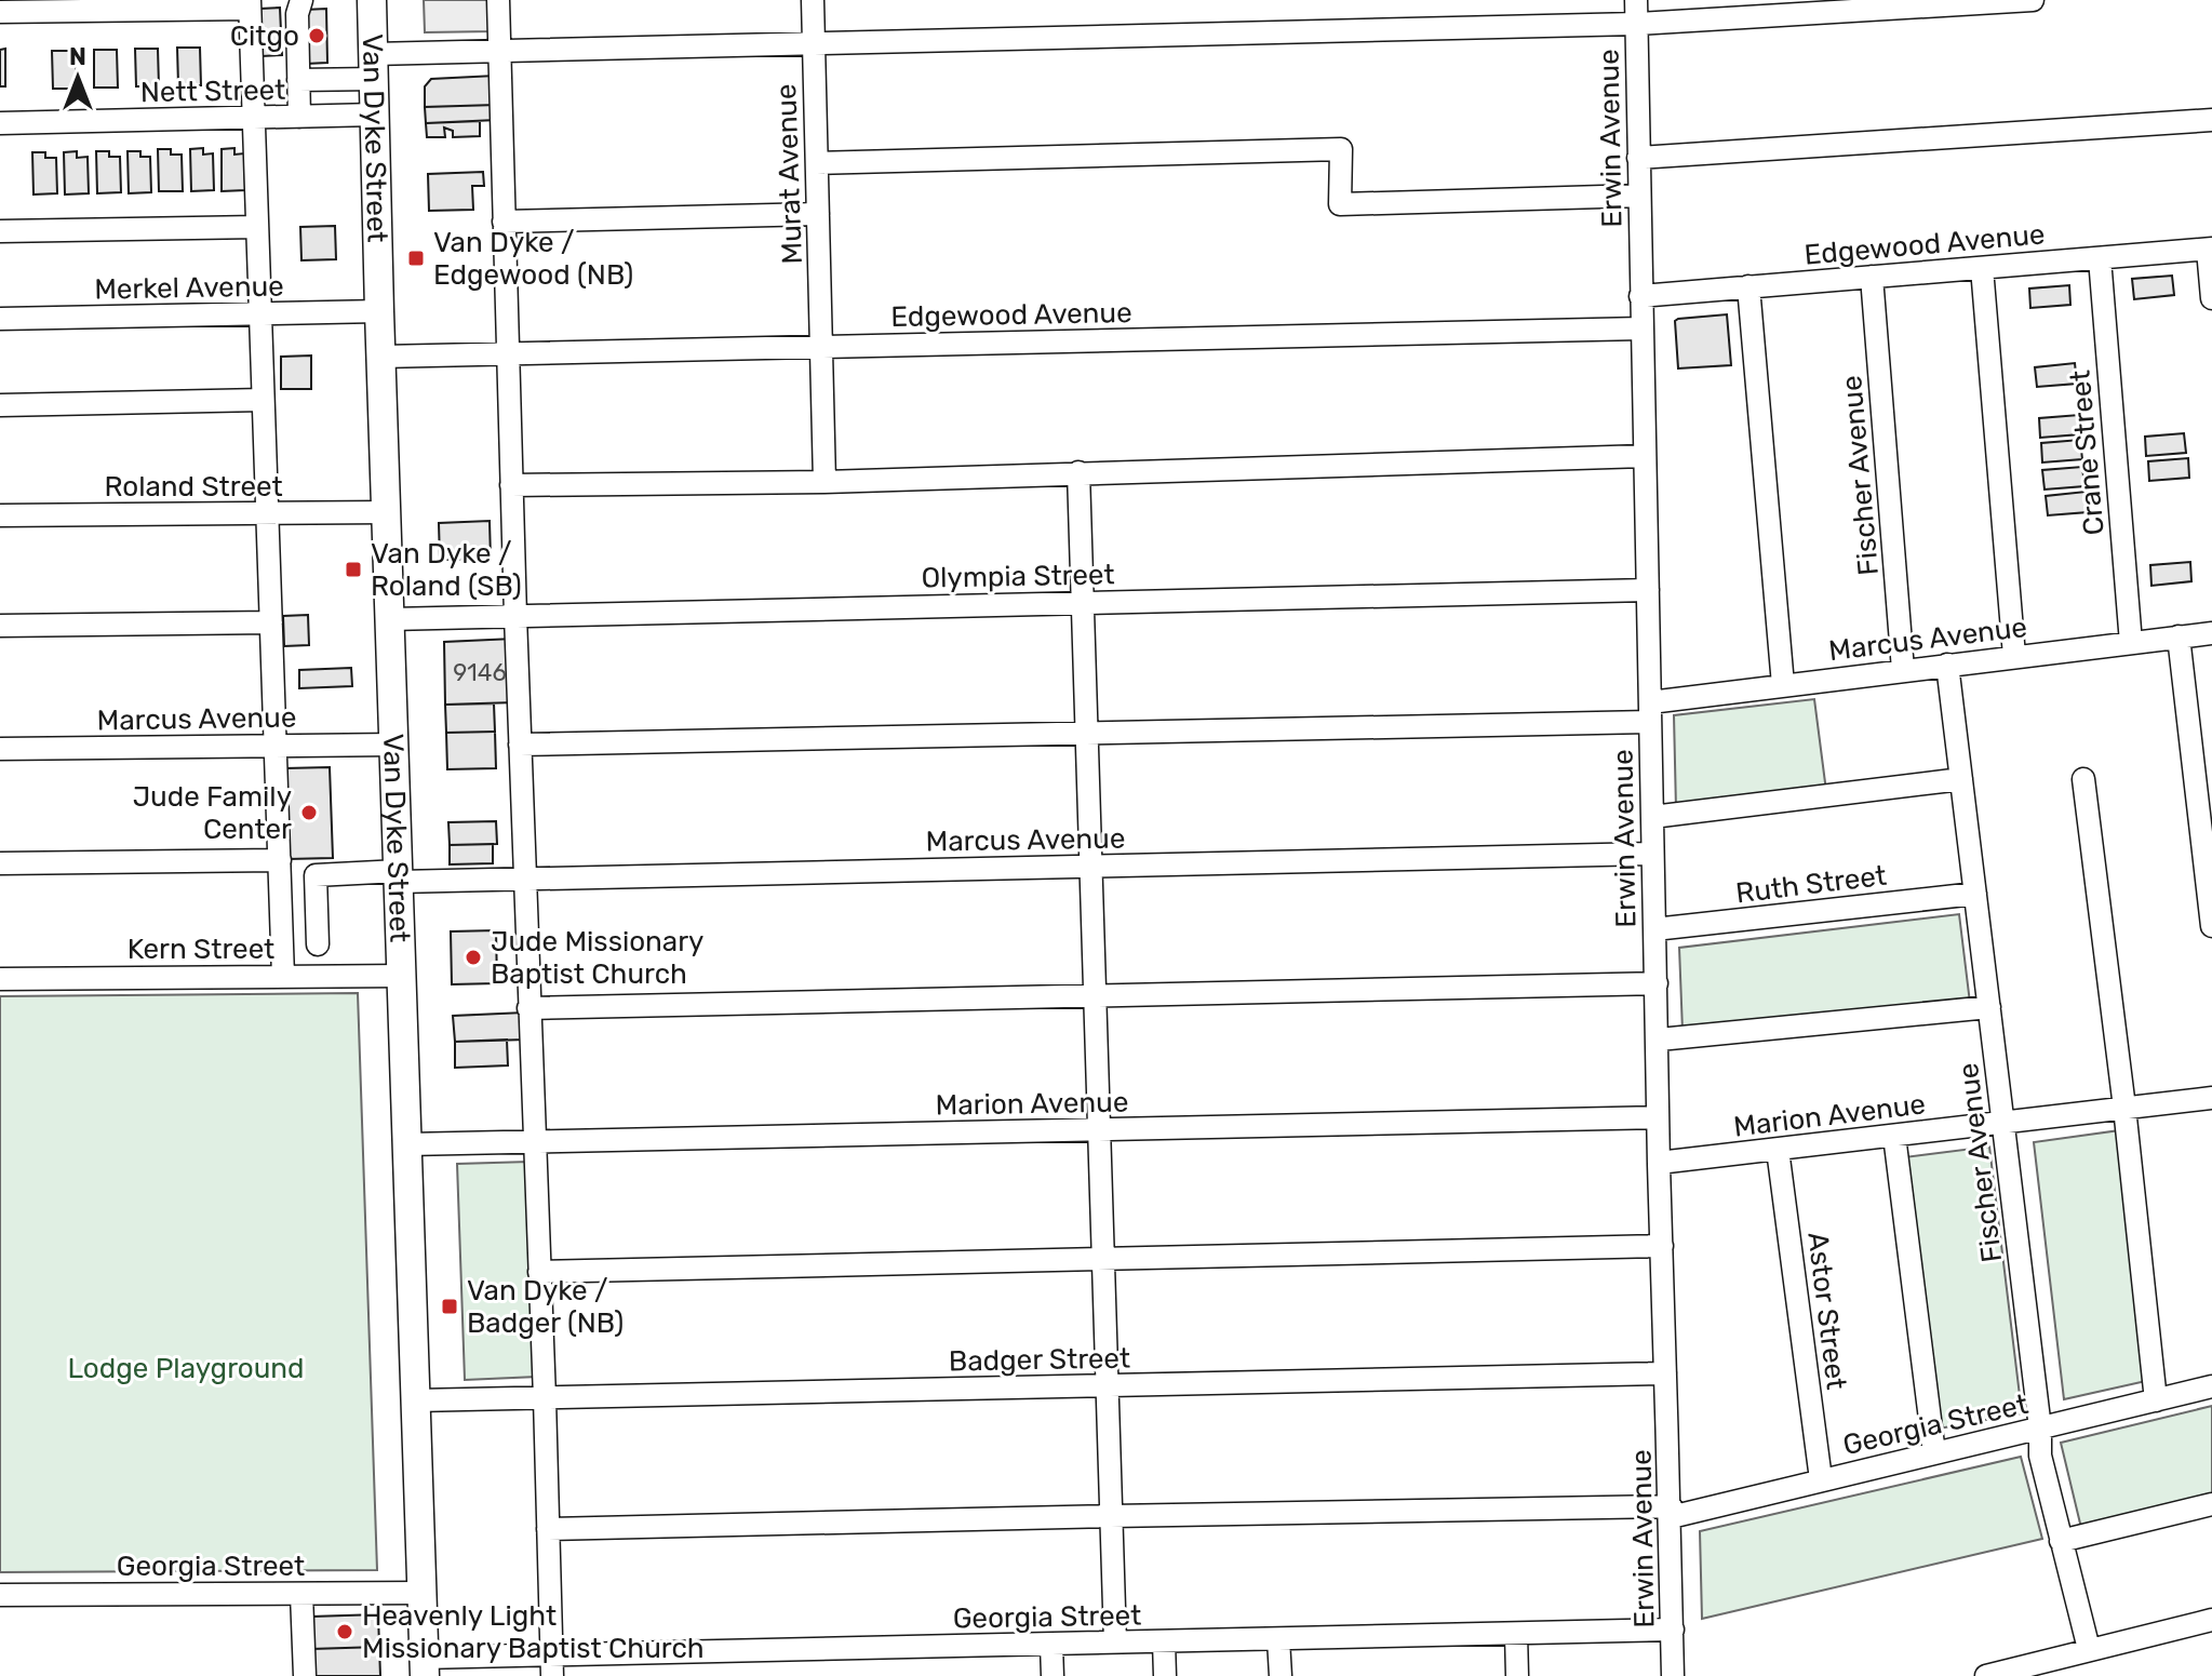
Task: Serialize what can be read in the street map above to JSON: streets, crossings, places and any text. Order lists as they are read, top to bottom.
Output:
{
  "streets": {
    "main road": ["Van Dyke Street"],
    "street": [
      "Nett Street",
      "Erwin Avenue",
      "Murat Avenue",
      "Edgewood Avenue",
      "Merkel Avenue",
      "Crane Street",
      "Fischer Avenue",
      "Roland Street",
      "Olympia Street",
      "Marcus Avenue",
      "Ruth Street",
      "Kern Street",
      "Marion Avenue",
      "Astor Street",
      "Badger Street",
      "Georgia Street"
    ]
  },
  "crossings": [
    ["Nett Street", "Van Dyke Street"],
    ["Van Dyke Street", "Edgewood Avenue"],
    ["Van Dyke Street", "Merkel Avenue"],
    ["Van Dyke Street", "Roland Street"],
    ["Van Dyke Street", "Olympia Street"],
    ["Van Dyke Street", "Marcus Avenue"],
    ["Van Dyke Street", "Kern Street"],
    ["Van Dyke Street", "Marion Avenue"],
    ["Van Dyke Street", "Badger Street"],
    ["Van Dyke Street", "Georgia Street"],
    ["Erwin Avenue", "Edgewood Avenue"],
    ["Erwin Avenue", "Olympia Street"],
    ["Erwin Avenue", "Marcus Avenue"],
    ["Erwin Avenue", "Ruth Street"],
    ["Erwin Avenue", "Marion Avenue"],
    ["Erwin Avenue", "Badger Street"],
    ["Erwin Avenue", "Georgia Street"],
    ["Murat Avenue", "Edgewood Avenue"],
    ["Edgewood Avenue", "Crane Street"],
    ["Edgewood Avenue", "Fischer Avenue"],
    ["Crane Street", "Marcus Avenue"],
    ["Fischer Avenue", "Marcus Avenue"],
    ["Fischer Avenue", "Ruth Street"],
    ["Fischer Avenue", "Marion Avenue"],
    ["Fischer Avenue", "Georgia Street"],
    ["Marion Avenue", "Astor Street"],
    ["Astor Street", "Georgia Street"]
  ],
  "parks": ["Lodge Playground"],
  "places": {
    "other": [
      "Citgo",
      "Jude Family Center",
      "Jude Missionary Baptist Church",
      "Heavenly Light Missionary Baptist Church"
    ],
    "transit": ["Van Dyke / Edgewood (NB)", "Van Dyke / Roland (SB)", "Van Dyke / Badger (NB)"]
  },
  "house_numbers": ["9146"],
  "north": "top"
}
